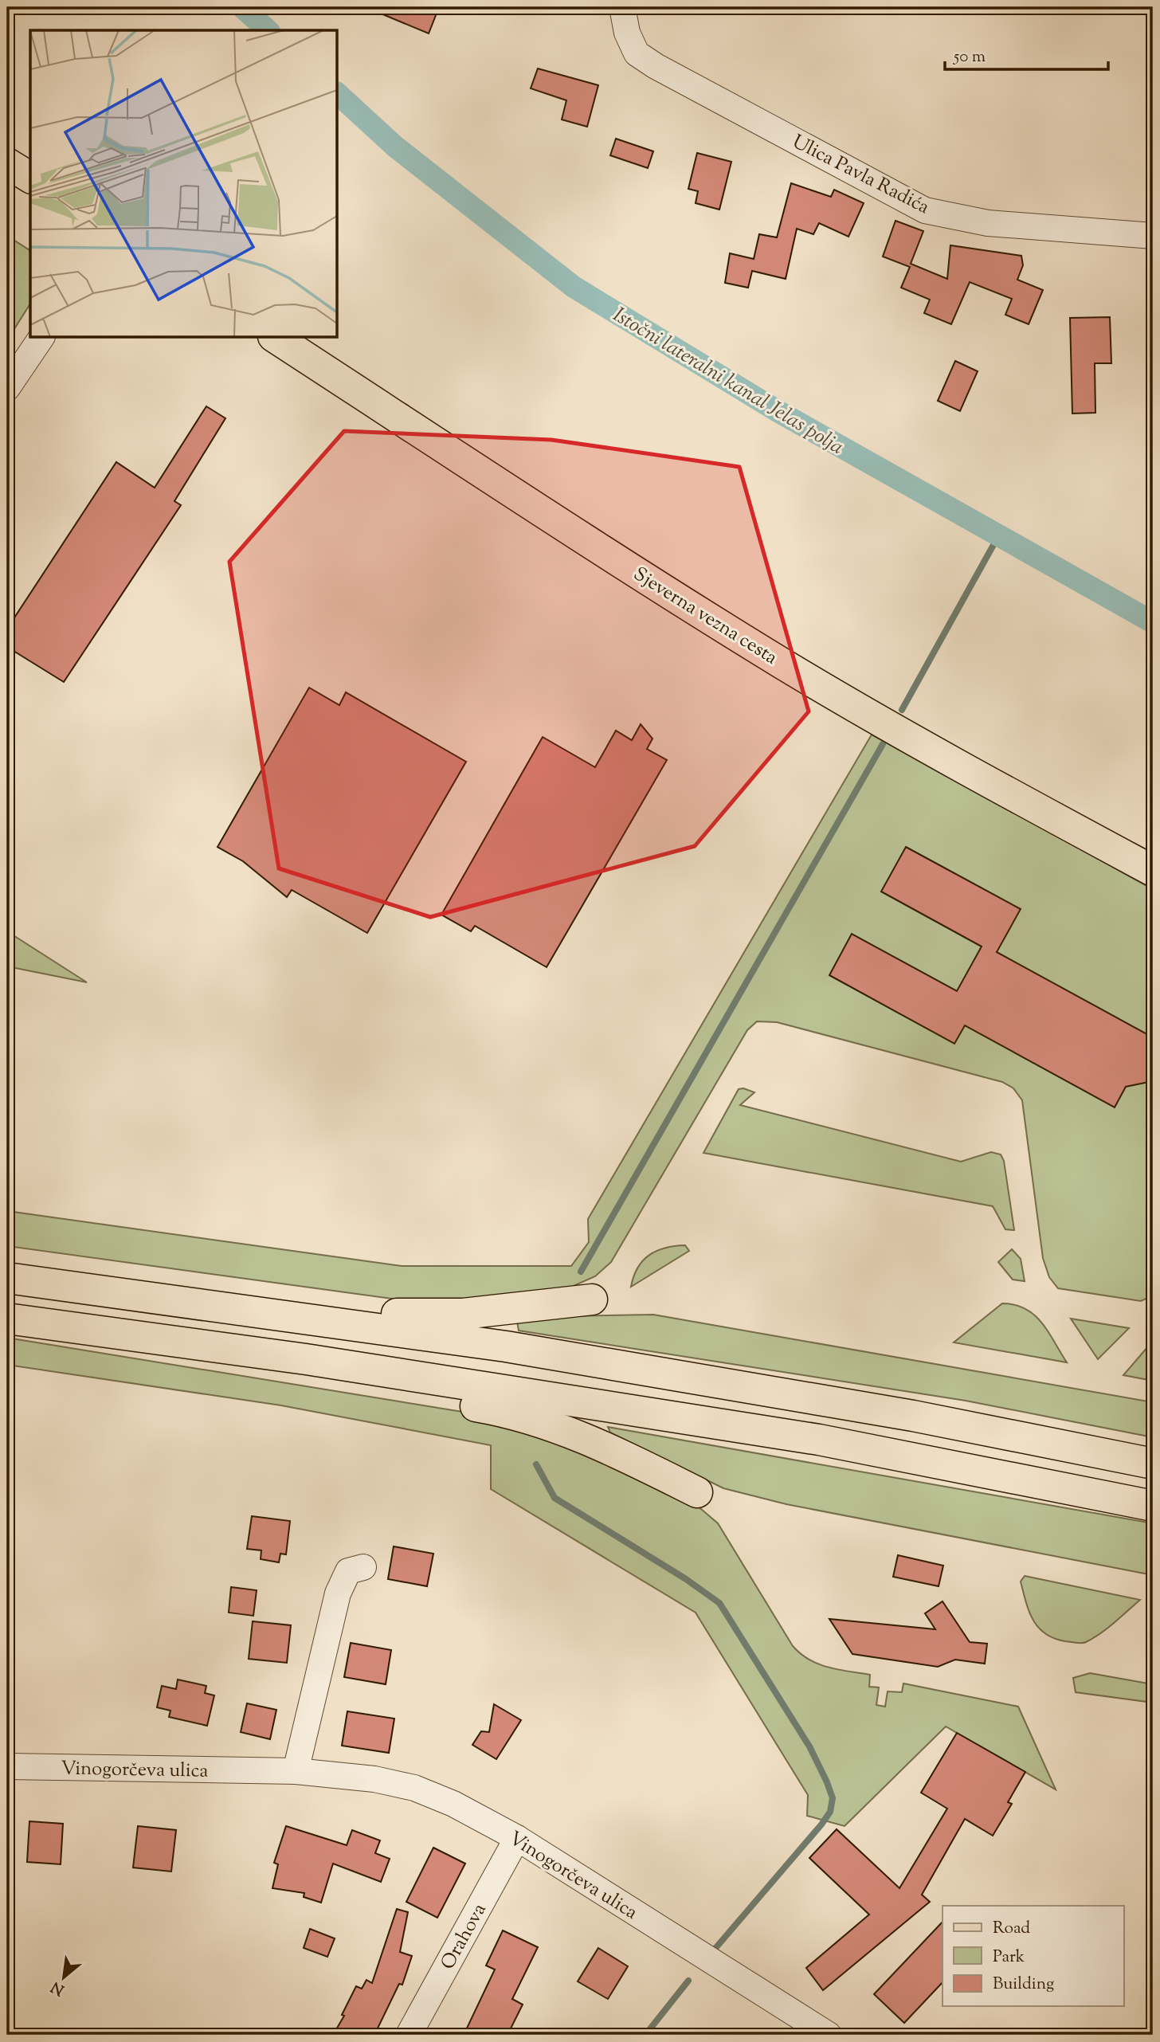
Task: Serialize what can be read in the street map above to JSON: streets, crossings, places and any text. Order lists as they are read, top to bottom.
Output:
{
  "streets": {
    "main road": ["Sjeverna vezna cesta"],
    "street": ["Ulica Pavla Radića", "Vinogorčeva ulica", "Orahova"]
  },
  "crossings": [
    ["Vinogorčeva ulica", "Orahova"]
  ],
  "water": ["Istočni lateralni kanal Jelas polja"],
  "legend": ["Road", "Park", "Building"],
  "scale_bar": "50 m",
  "north": "bottom left"
}
